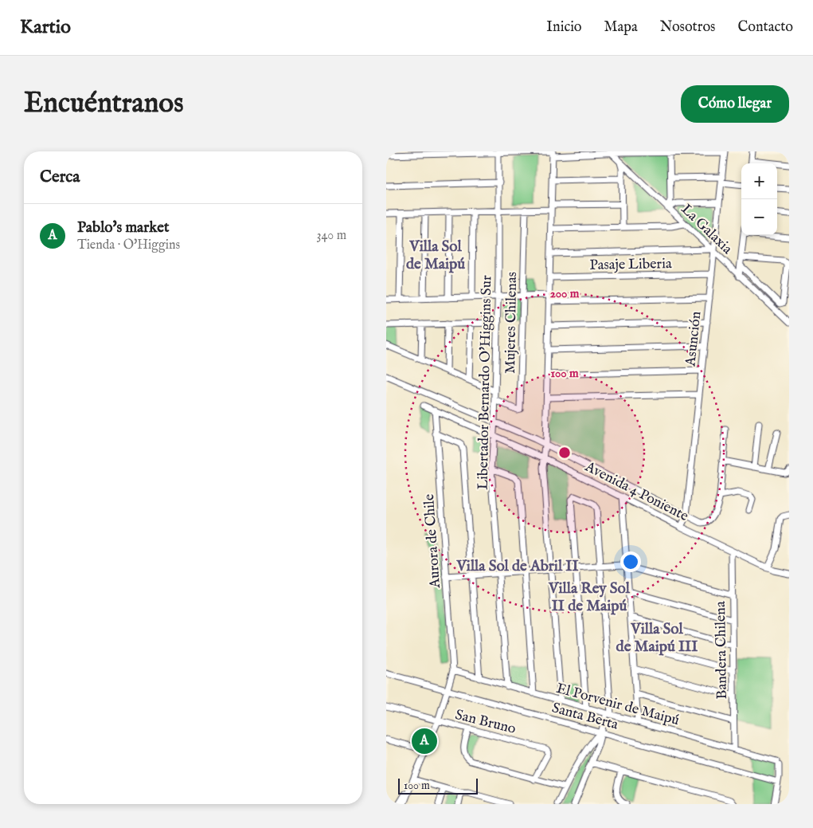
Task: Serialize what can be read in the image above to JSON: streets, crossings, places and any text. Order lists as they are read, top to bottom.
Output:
{
  "streets": {
    "street": [
      "La Galaxia",
      "Pasaje Liberia",
      "Mujeres Chilenas",
      "Asunción",
      "Libertador Bernardo O'Higgins Sur",
      "Avenida 4 Poniente",
      "Aurora de Chile",
      "Bandera Chilena",
      "El Porvenir de Maipú",
      "Santa Berta",
      "San Bruno"
    ]
  },
  "crossings": [
    ["La Galaxia", "Asunción"],
    ["Pasaje Liberia", "Asunción"],
    ["Mujeres Chilenas", "Libertador Bernardo O'Higgins Sur"],
    ["Asunción", "Avenida 4 Poniente"],
    ["Libertador Bernardo O'Higgins Sur", "Avenida 4 Poniente"],
    ["Libertador Bernardo O'Higgins Sur", "El Porvenir de Maipú"],
    ["Avenida 4 Poniente", "Aurora de Chile"],
    ["Avenida 4 Poniente", "Bandera Chilena"],
    ["Aurora de Chile", "El Porvenir de Maipú"],
    ["Bandera Chilena", "El Porvenir de Maipú"],
    ["El Porvenir de Maipú", "Santa Berta"]
  ],
  "districts": [
    "Villa Sol de Maipú",
    "Villa Sol de Abril II",
    "Villa Rey Sol II de Maipú",
    "Villa Sol de Maipú III"
  ],
  "scale_bar": "100 m",
  "page": {
    "header": "Kartio",
    "nav": [
      "Inicio",
      "Mapa",
      "Nosotros",
      "Contacto"
    ],
    "buttons": "Cómo llegar",
    "title": "Encuéntranos",
    "heading": "Cerca",
    "map_buttons": ["+", "−"],
    "list": [
      {
        "mark": "A",
        "name": "Pablo's market",
        "note": "Tienda · O'Higgins",
        "value": "340 m"
      }
    ],
    "pins": "A",
    "scale": "100 m"
  },
  "rings": ["200 m", "100 m"]
}
